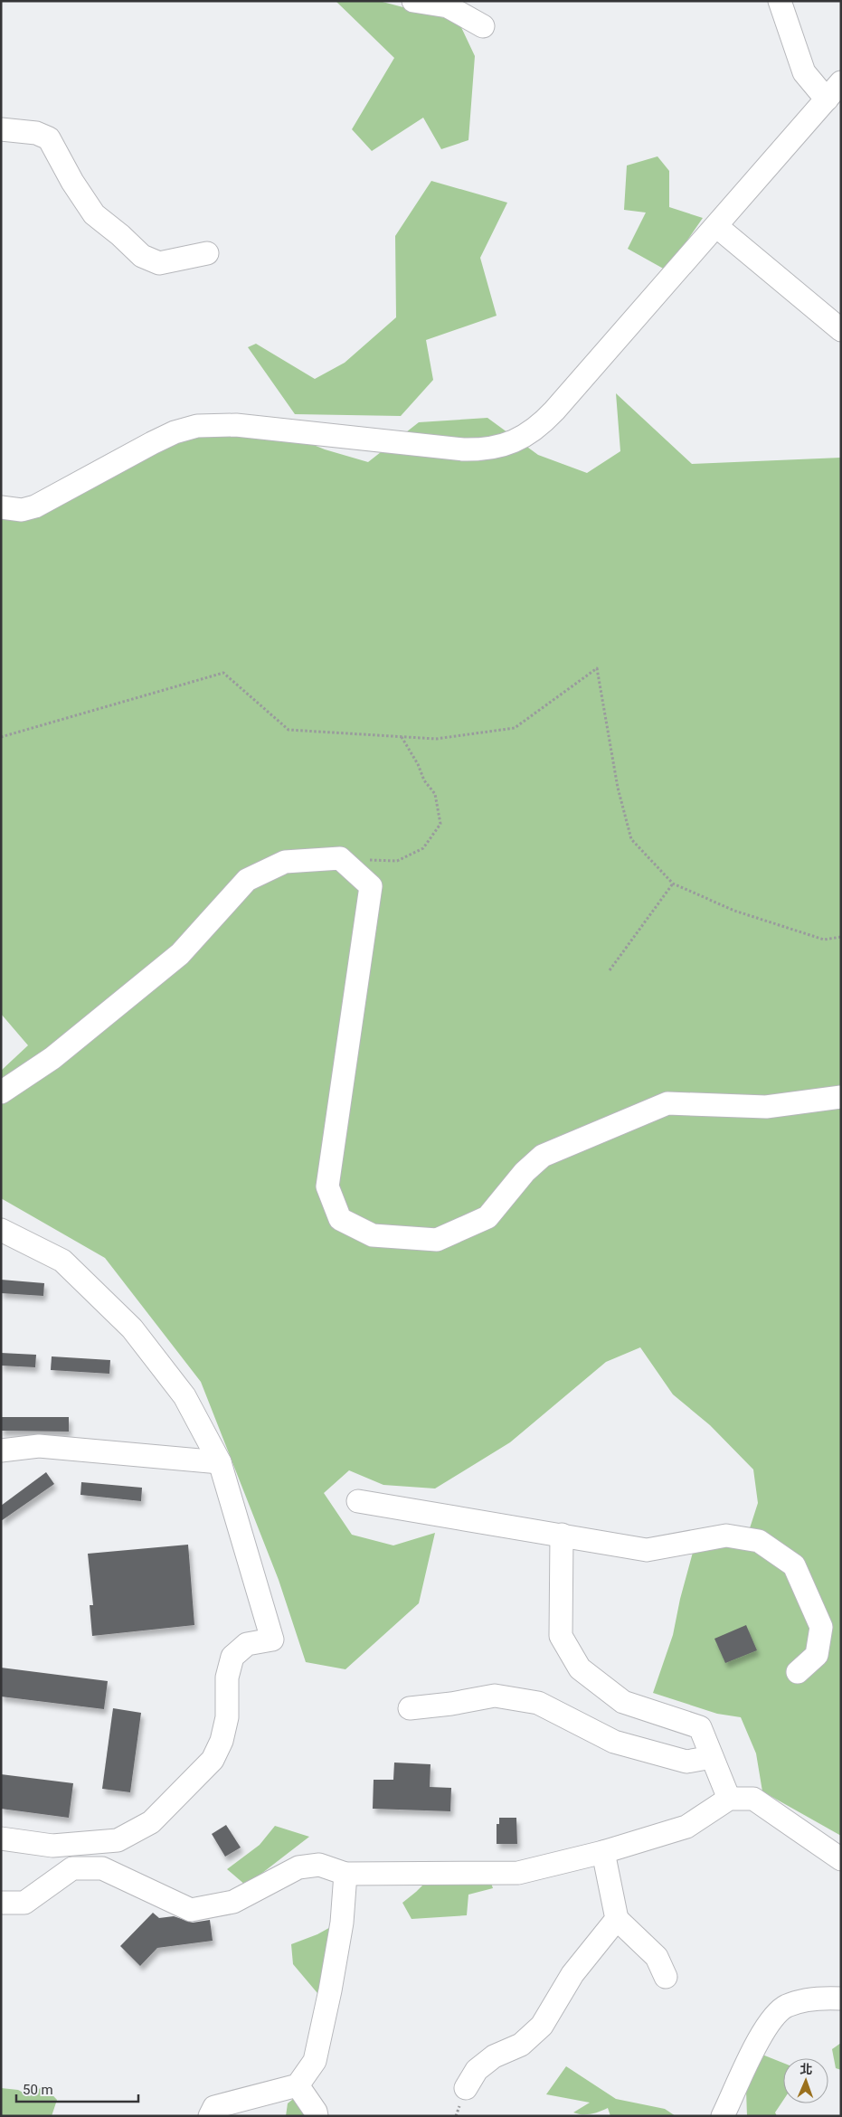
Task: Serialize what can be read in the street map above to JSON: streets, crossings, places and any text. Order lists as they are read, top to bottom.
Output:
{
  "scale_bar": "50 m",
  "north": "top"
}
